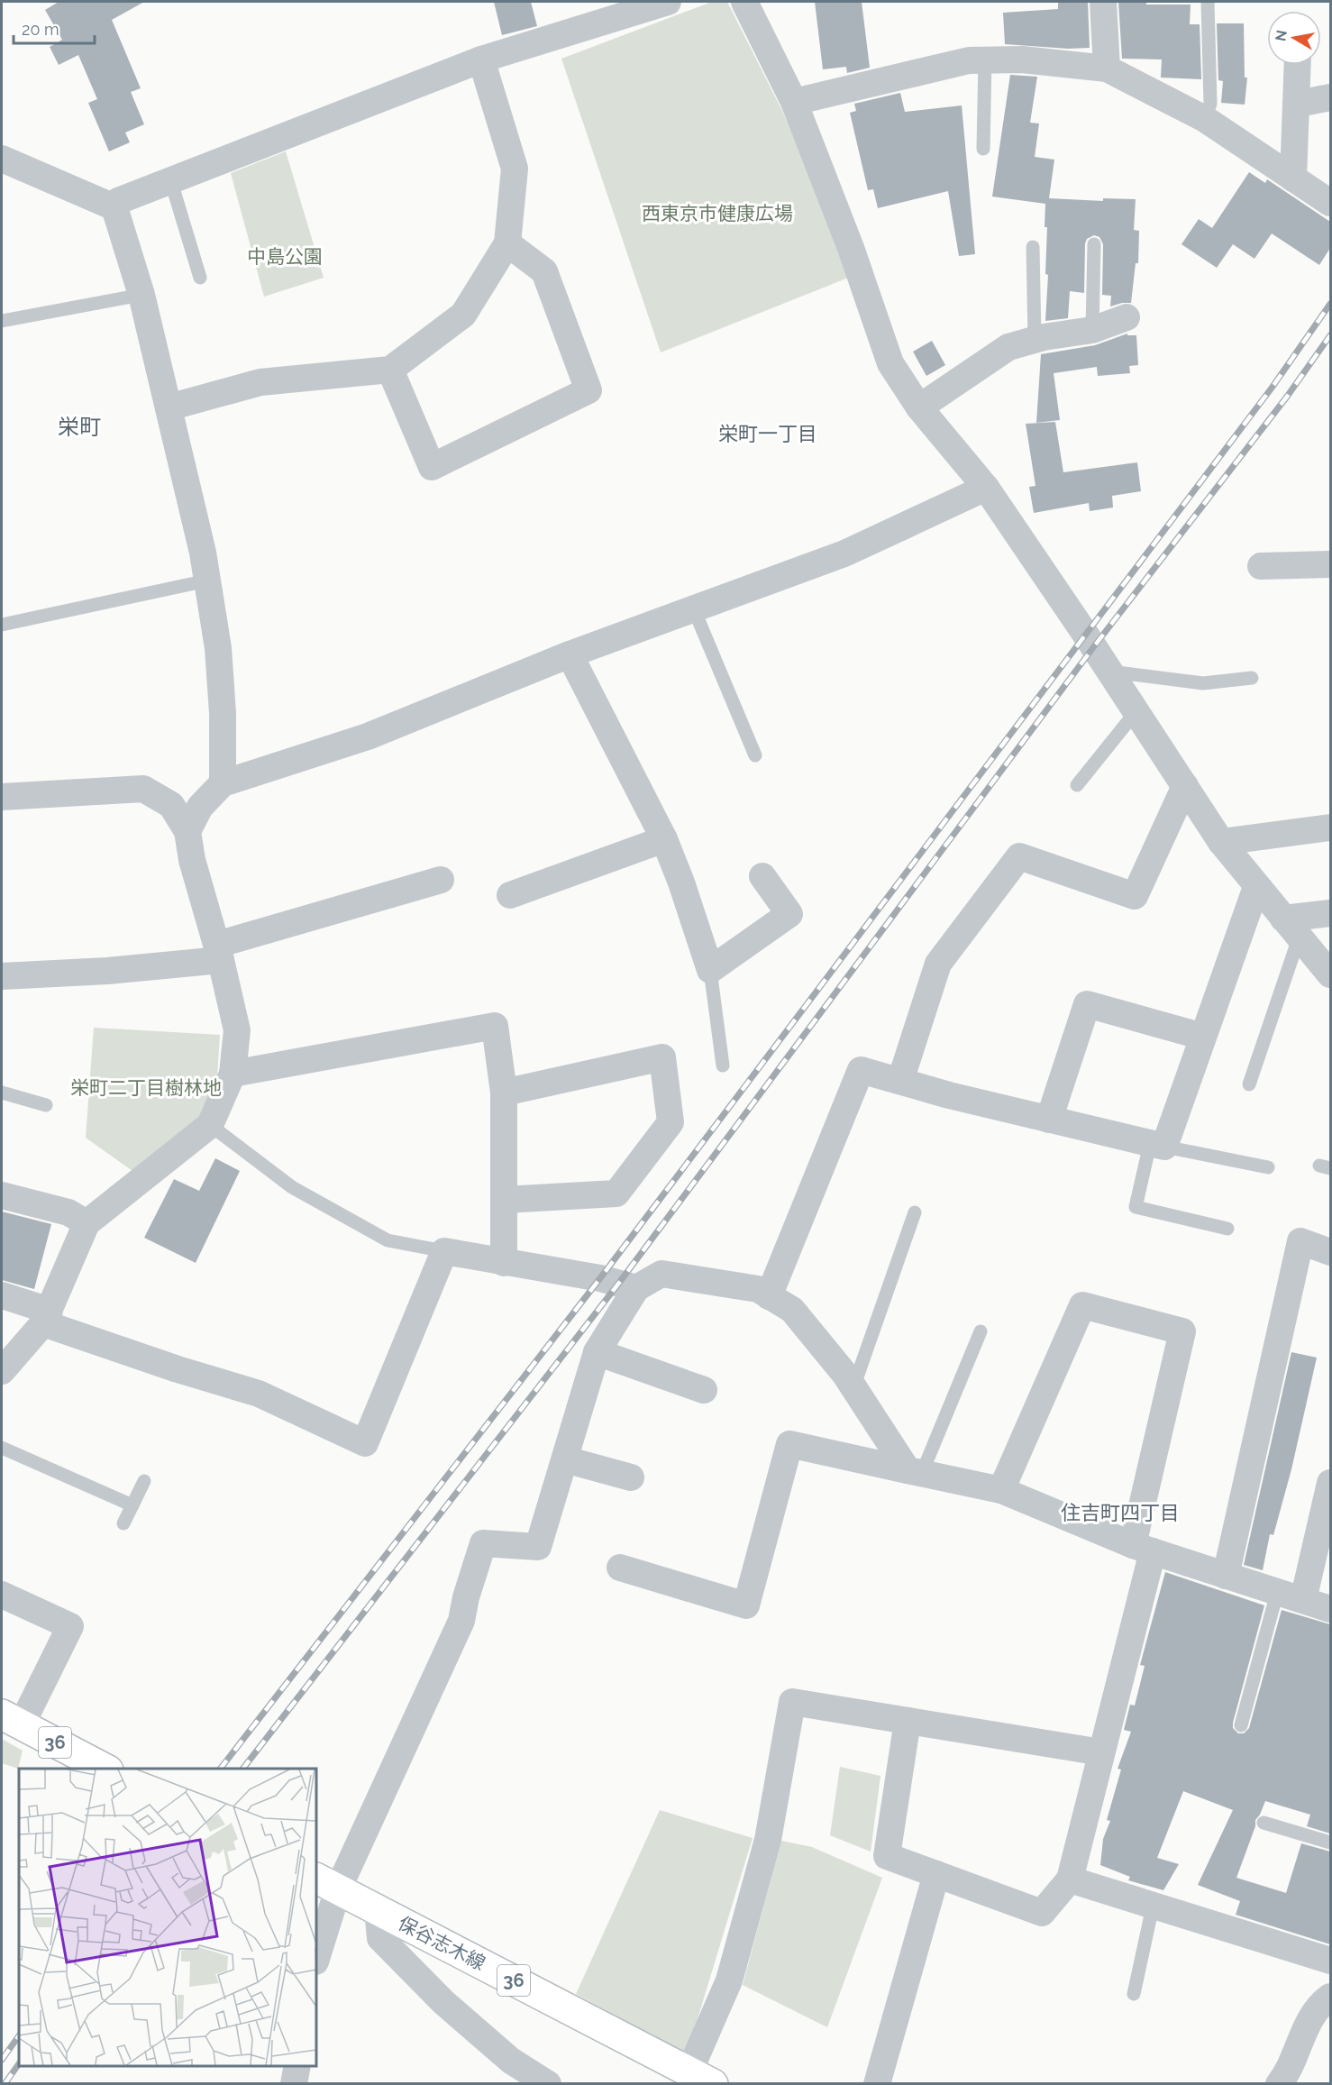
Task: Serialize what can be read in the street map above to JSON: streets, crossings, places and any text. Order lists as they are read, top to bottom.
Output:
{
  "streets": {
    "main road": ["36", "保谷志木線"]
  },
  "districts": ["栄町", "栄町一丁目", "住吉町四丁目"],
  "parks": ["西東京市健康広場", "中島公園", "栄町二丁目樹林地"],
  "scale_bar": "20 m",
  "north": "left"
}
